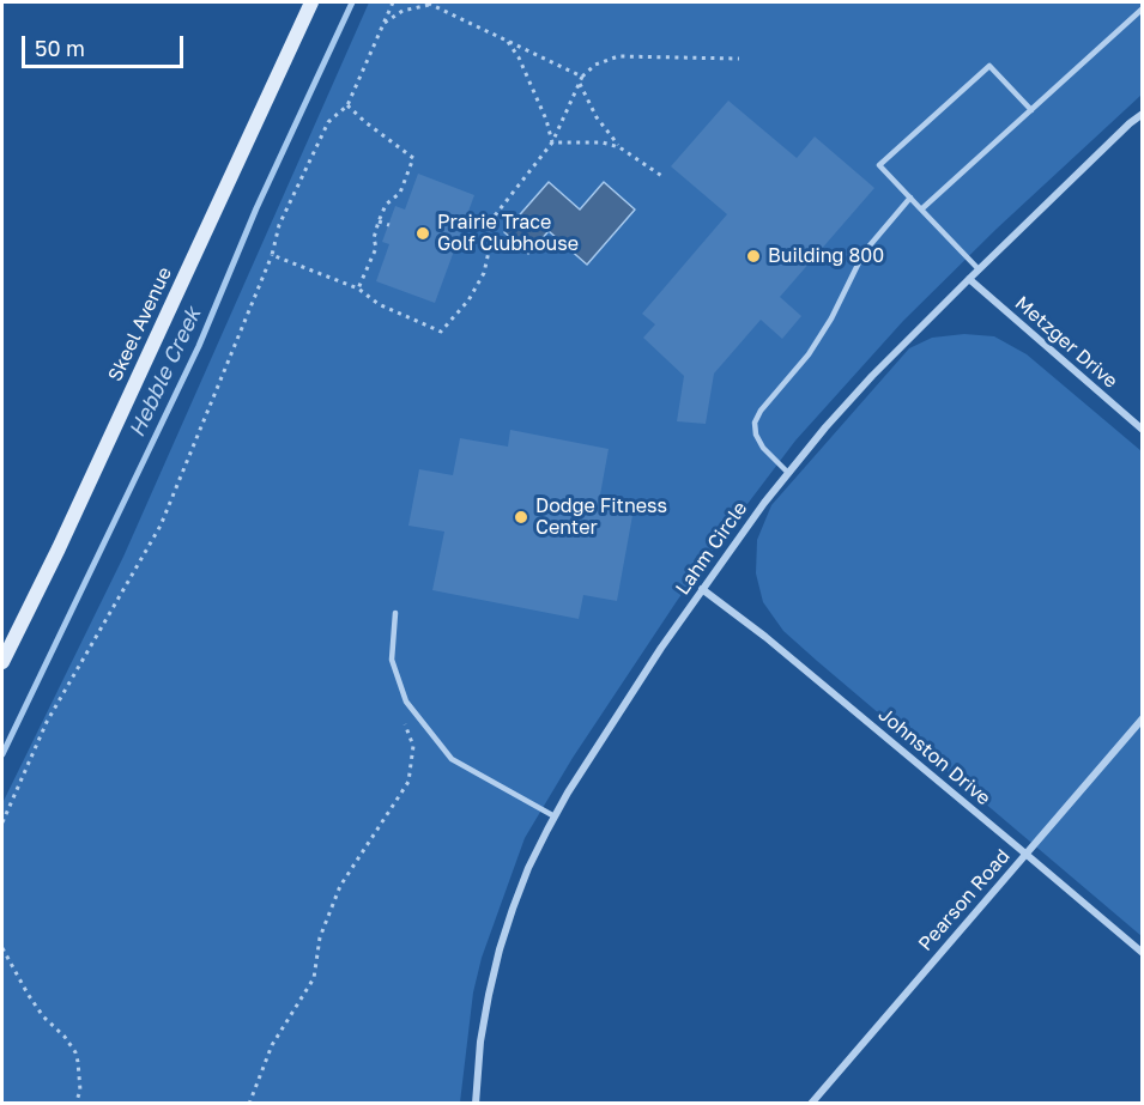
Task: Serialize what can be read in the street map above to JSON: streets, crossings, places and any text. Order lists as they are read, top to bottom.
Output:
{
  "streets": {
    "street": [
      "Skeel Avenue",
      "Metzger Drive",
      "Lahm Circle",
      "Johnston Drive",
      "Pearson Road"
    ]
  },
  "crossings": [
    ["Metzger Drive", "Lahm Circle"],
    ["Lahm Circle", "Johnston Drive"],
    ["Johnston Drive", "Pearson Road"]
  ],
  "water": ["Hebble Creek"],
  "places": ["Prairie Trace Golf Clubhouse", "Building 800", "Dodge Fitness Center"],
  "scale_bar": "50 m"
}
